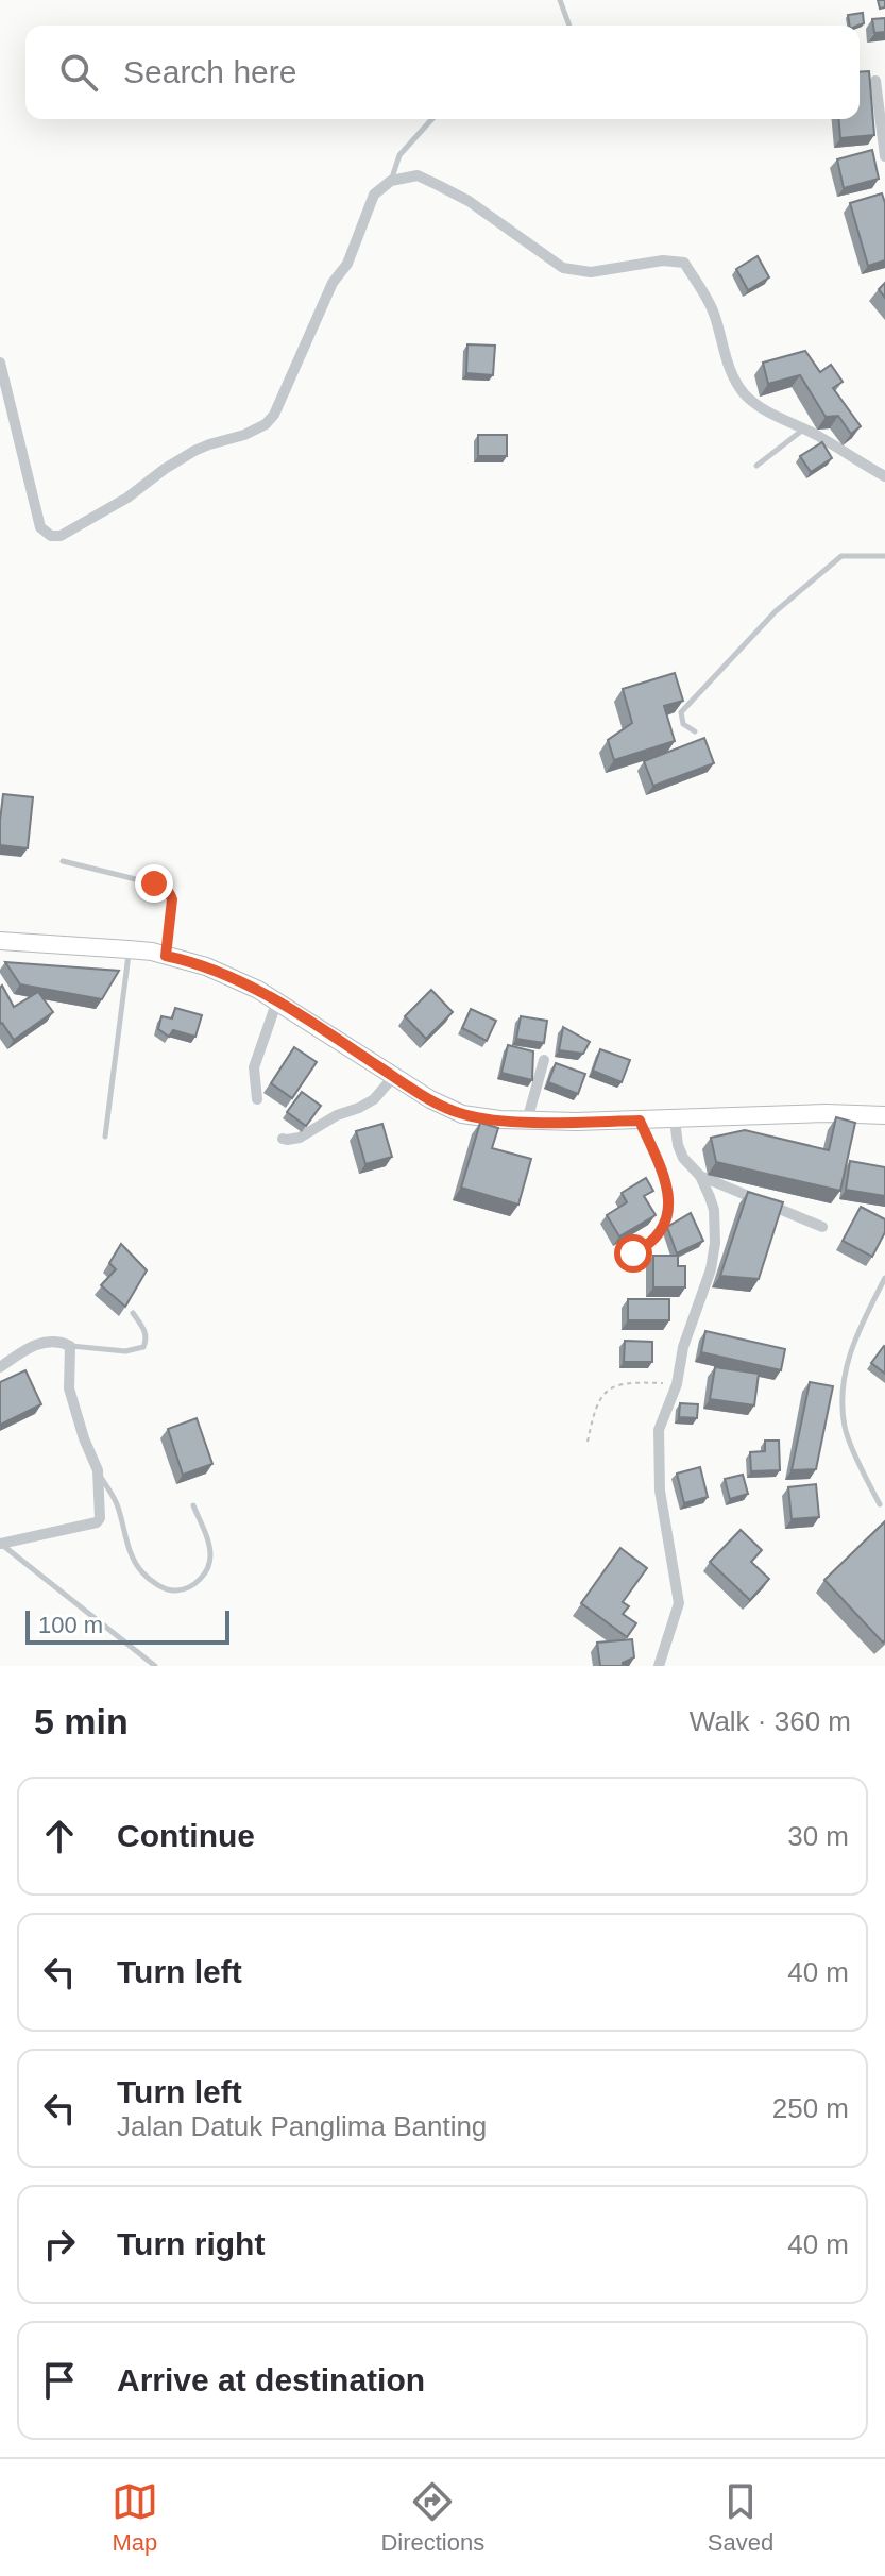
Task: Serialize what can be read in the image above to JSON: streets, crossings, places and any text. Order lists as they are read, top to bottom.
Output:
{
  "scale_bar": "100 m",
  "page": {
    "search": "Search here",
    "scale": "100 m",
    "heading": ["5 min", "Walk · 360 m"],
    "list": [
      ["Continue", "30 m"],
      ["Turn left", "40 m"],
      ["Turn left", "Jalan Datuk Panglima Banting", "250 m"],
      ["Turn right", "40 m"],
      "Arrive at destination"
    ],
    "nav": ["Map", "Directions", "Saved"]
  }
}
